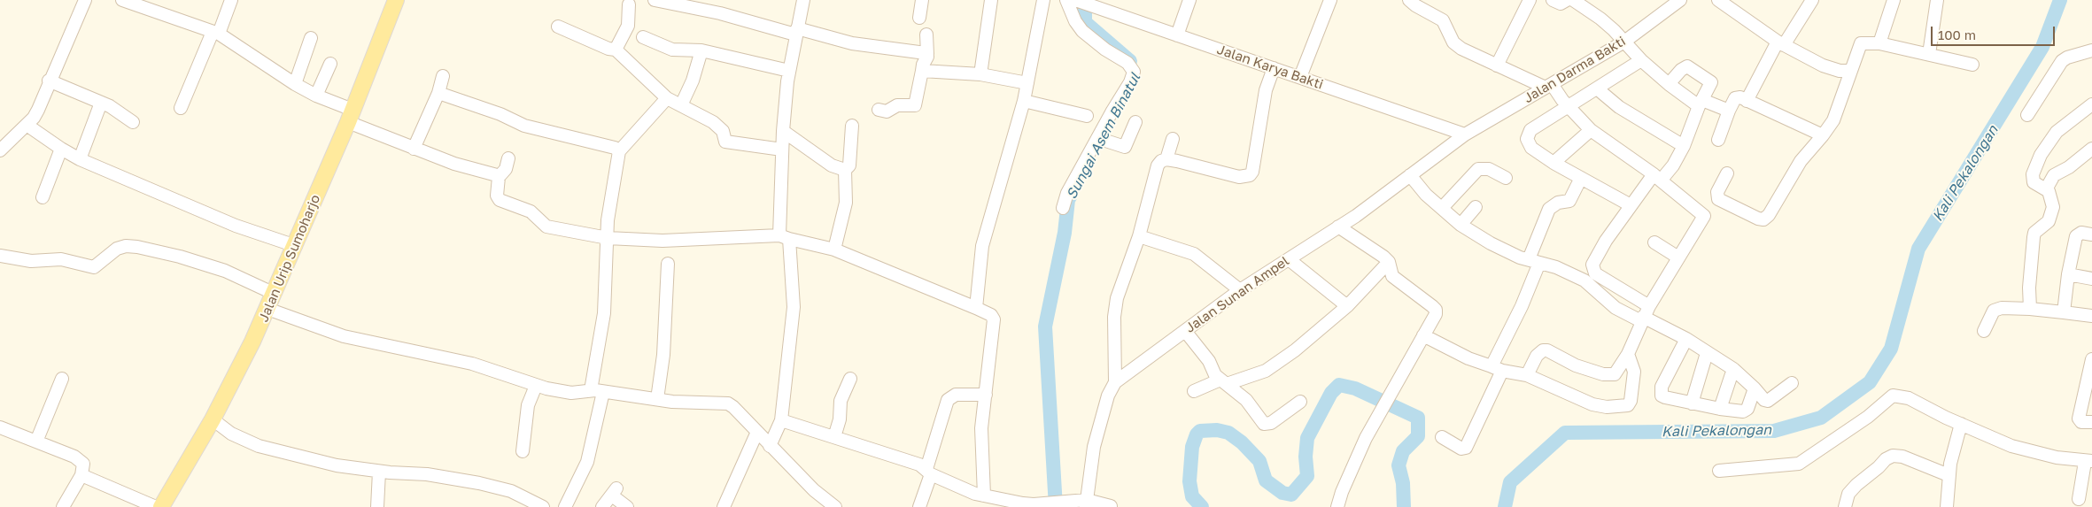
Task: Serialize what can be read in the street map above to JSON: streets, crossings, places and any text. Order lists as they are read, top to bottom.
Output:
{
  "streets": {
    "main road": ["Jalan Urip Sumoharjo"],
    "street": ["Jalan Karya Bakti", "Jalan Darma Bakti", "Jalan Sunan Ampel"]
  },
  "crossings": [
    ["Jalan Karya Bakti", "Jalan Darma Bakti"],
    ["Jalan Karya Bakti", "Jalan Sunan Ampel"],
    ["Jalan Darma Bakti", "Jalan Sunan Ampel"]
  ],
  "water": ["Sungai Asem Binatul", "Kali Pekalongan"],
  "scale_bar": "100 m"
}
